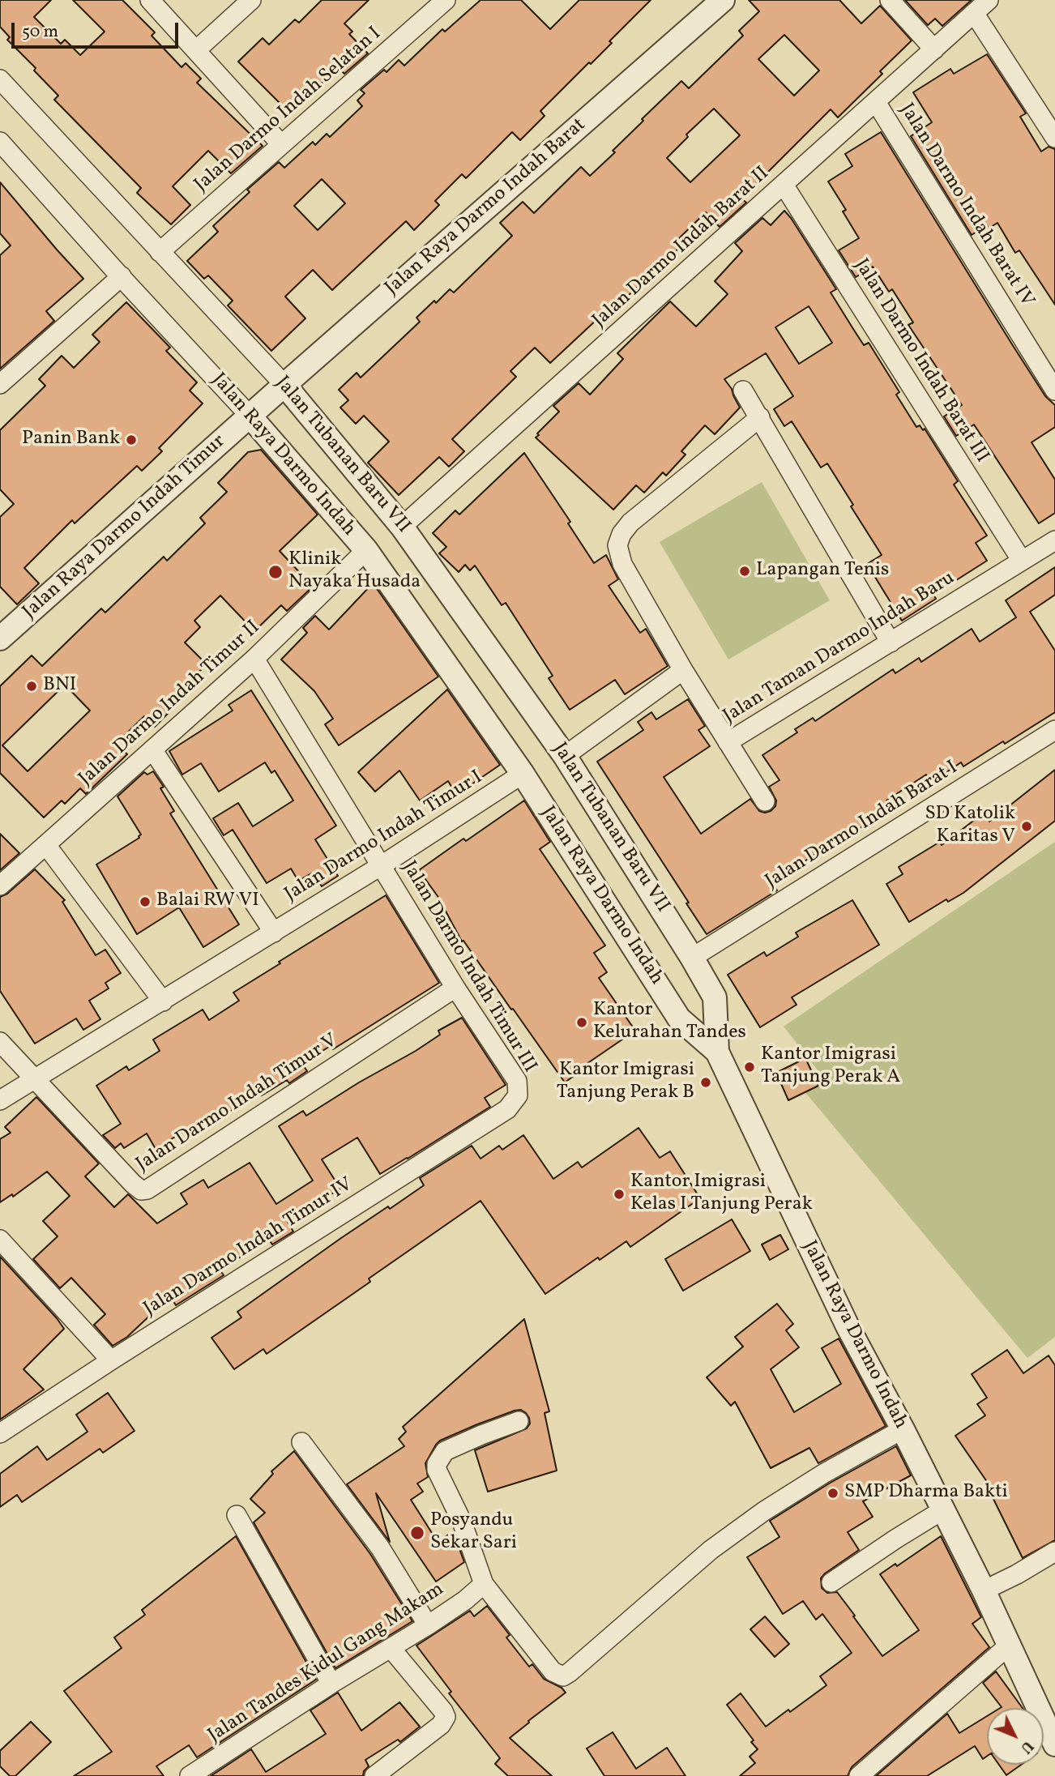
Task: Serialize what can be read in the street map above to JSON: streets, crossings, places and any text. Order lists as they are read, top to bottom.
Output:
{
  "streets": {
    "street": [
      "Jalan Darmo Indah Selatan I",
      "Jalan Darmo Indah Barat IV",
      "Jalan Raya Darmo Indah Barat",
      "Jalan Darmo Indah Barat II",
      "Jalan Darmo Indah Barat III",
      "Jalan Raya Darmo Indah",
      "Jalan Tubanan Baru VII",
      "Jalan Raya Darmo Indah Timur",
      "Jalan Taman Darmo Indah Baru",
      "Jalan Darmo Indah Timur II",
      "Jalan Darmo Indah Barat I",
      "Jalan Darmo Indah Timur I",
      "Jalan Darmo Indah Timur III",
      "Jalan Darmo Indah Timur V",
      "Jalan Darmo Indah Timur IV",
      "Jalan Tandes Kidul Gang Makam"
    ]
  },
  "crossings": [
    ["Jalan Darmo Indah Selatan I", "Jalan Tubanan Baru VII"],
    ["Jalan Darmo Indah Barat IV", "Jalan Darmo Indah Barat II"],
    ["Jalan Raya Darmo Indah Barat", "Jalan Raya Darmo Indah"],
    ["Jalan Raya Darmo Indah Barat", "Jalan Tubanan Baru VII"],
    ["Jalan Raya Darmo Indah Barat", "Jalan Raya Darmo Indah Timur"],
    ["Jalan Darmo Indah Barat II", "Jalan Darmo Indah Barat III"],
    ["Jalan Darmo Indah Barat II", "Jalan Tubanan Baru VII"],
    ["Jalan Darmo Indah Barat III", "Jalan Taman Darmo Indah Baru"],
    ["Jalan Raya Darmo Indah", "Jalan Tubanan Baru VII"],
    ["Jalan Raya Darmo Indah", "Jalan Raya Darmo Indah Timur"],
    ["Jalan Raya Darmo Indah", "Jalan Darmo Indah Timur II"],
    ["Jalan Raya Darmo Indah", "Jalan Darmo Indah Timur I"],
    ["Jalan Tubanan Baru VII", "Jalan Darmo Indah Barat I"],
    ["Jalan Darmo Indah Timur II", "Jalan Darmo Indah Timur III"],
    ["Jalan Darmo Indah Timur I", "Jalan Darmo Indah Timur III"],
    ["Jalan Darmo Indah Timur I", "Jalan Darmo Indah Timur V"],
    ["Jalan Darmo Indah Timur III", "Jalan Darmo Indah Timur V"],
    ["Jalan Darmo Indah Timur III", "Jalan Darmo Indah Timur IV"]
  ],
  "places": [
    "Panin Bank",
    "Lapangan Tenis",
    "Klinik Nayaka Husada",
    "BNI",
    "SD Katolik Karitas V",
    "Balai RW VI",
    "Kantor Kelurahan Tandes",
    "Kantor Imigrasi Tanjung Perak A",
    "Kantor Imigrasi Tanjung Perak B",
    "Kantor Imigrasi Kelas I Tanjung Perak",
    "SMP Dharma Bakti",
    "Posyandu Sekar Sari"
  ],
  "scale_bar": "50 m",
  "north": "bottom right"
}
